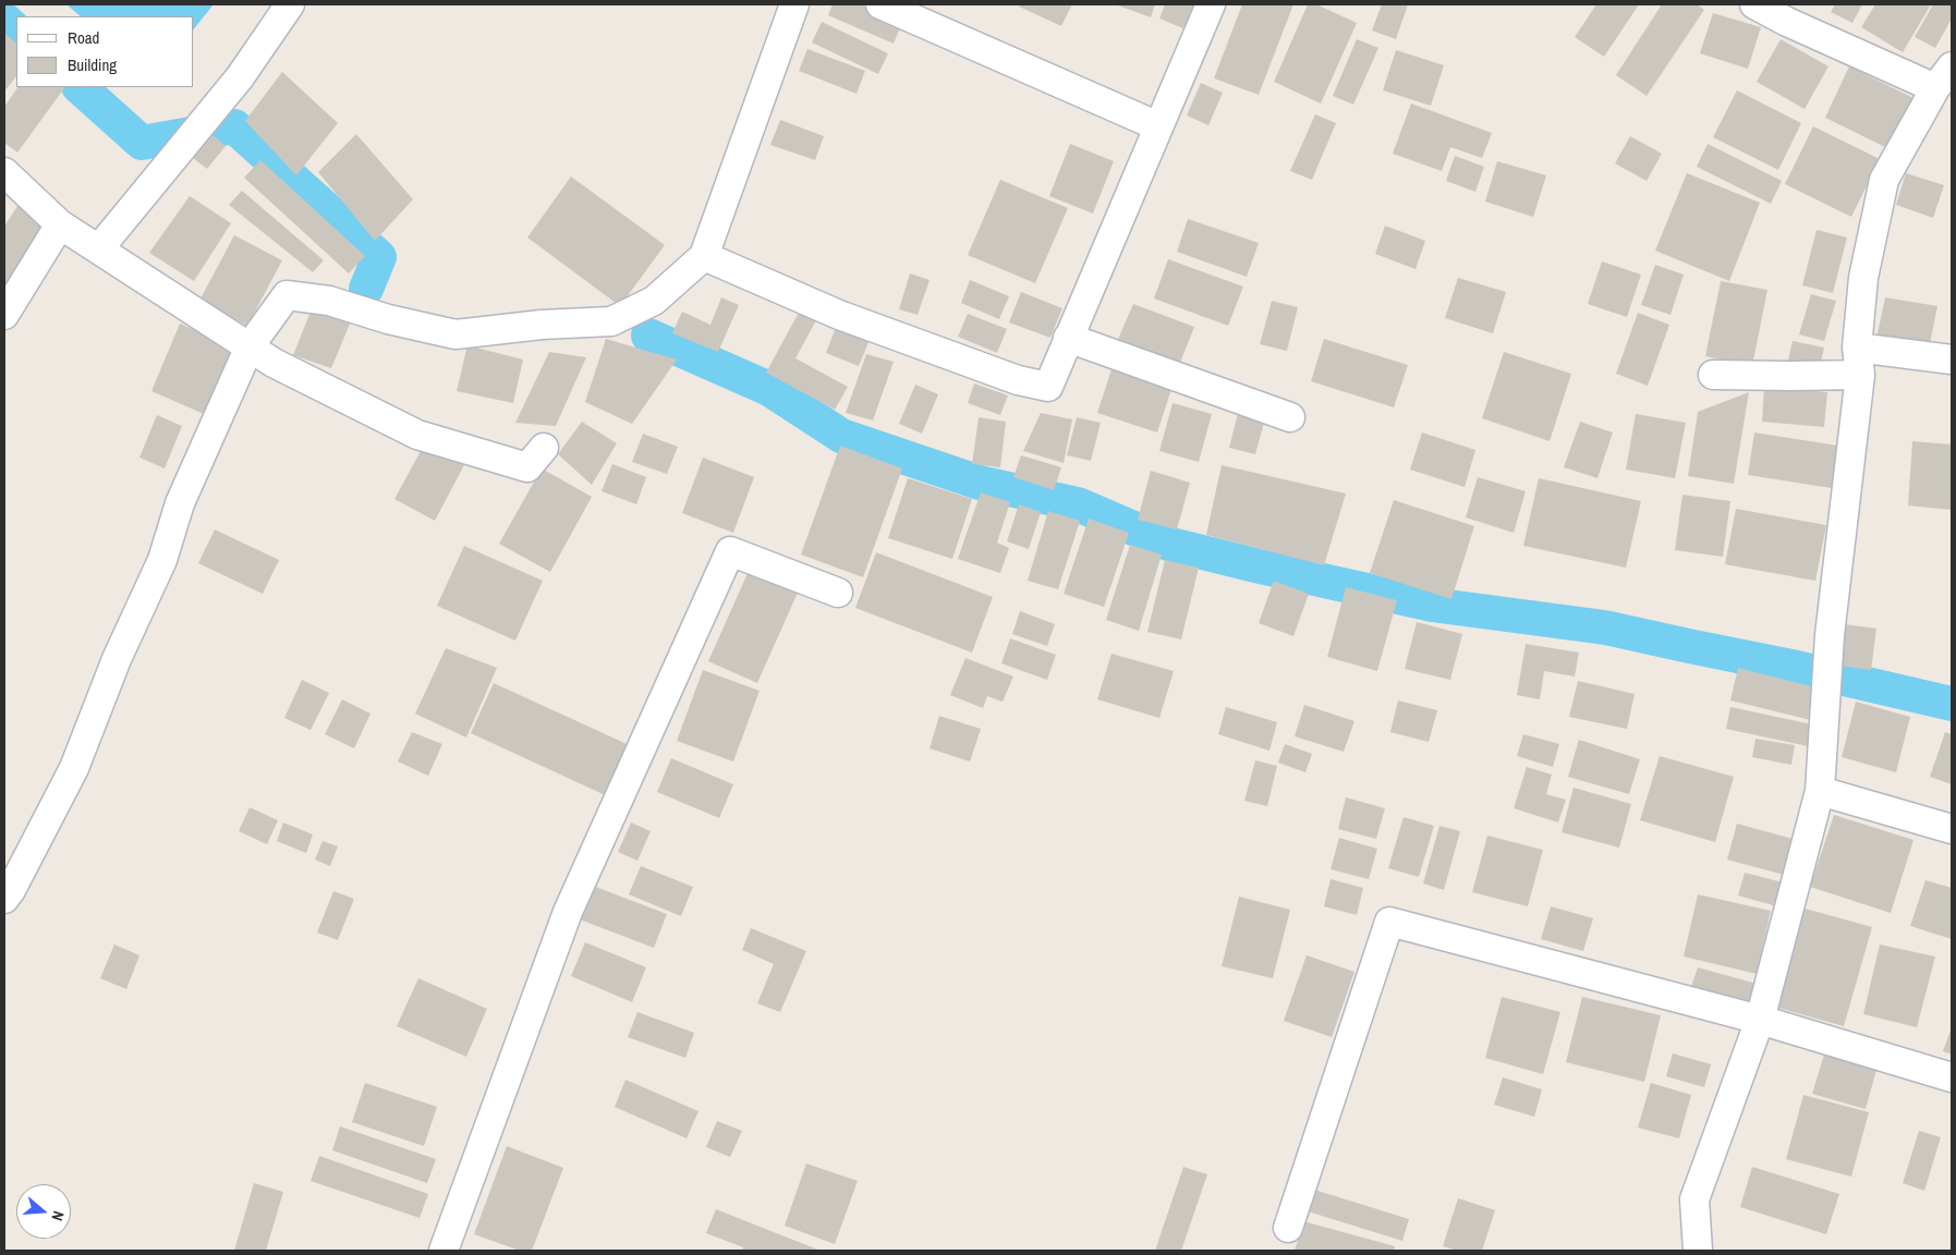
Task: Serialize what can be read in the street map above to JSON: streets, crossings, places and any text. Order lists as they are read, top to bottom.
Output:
{
  "legend": ["Road", "Building"],
  "north": "right"
}
